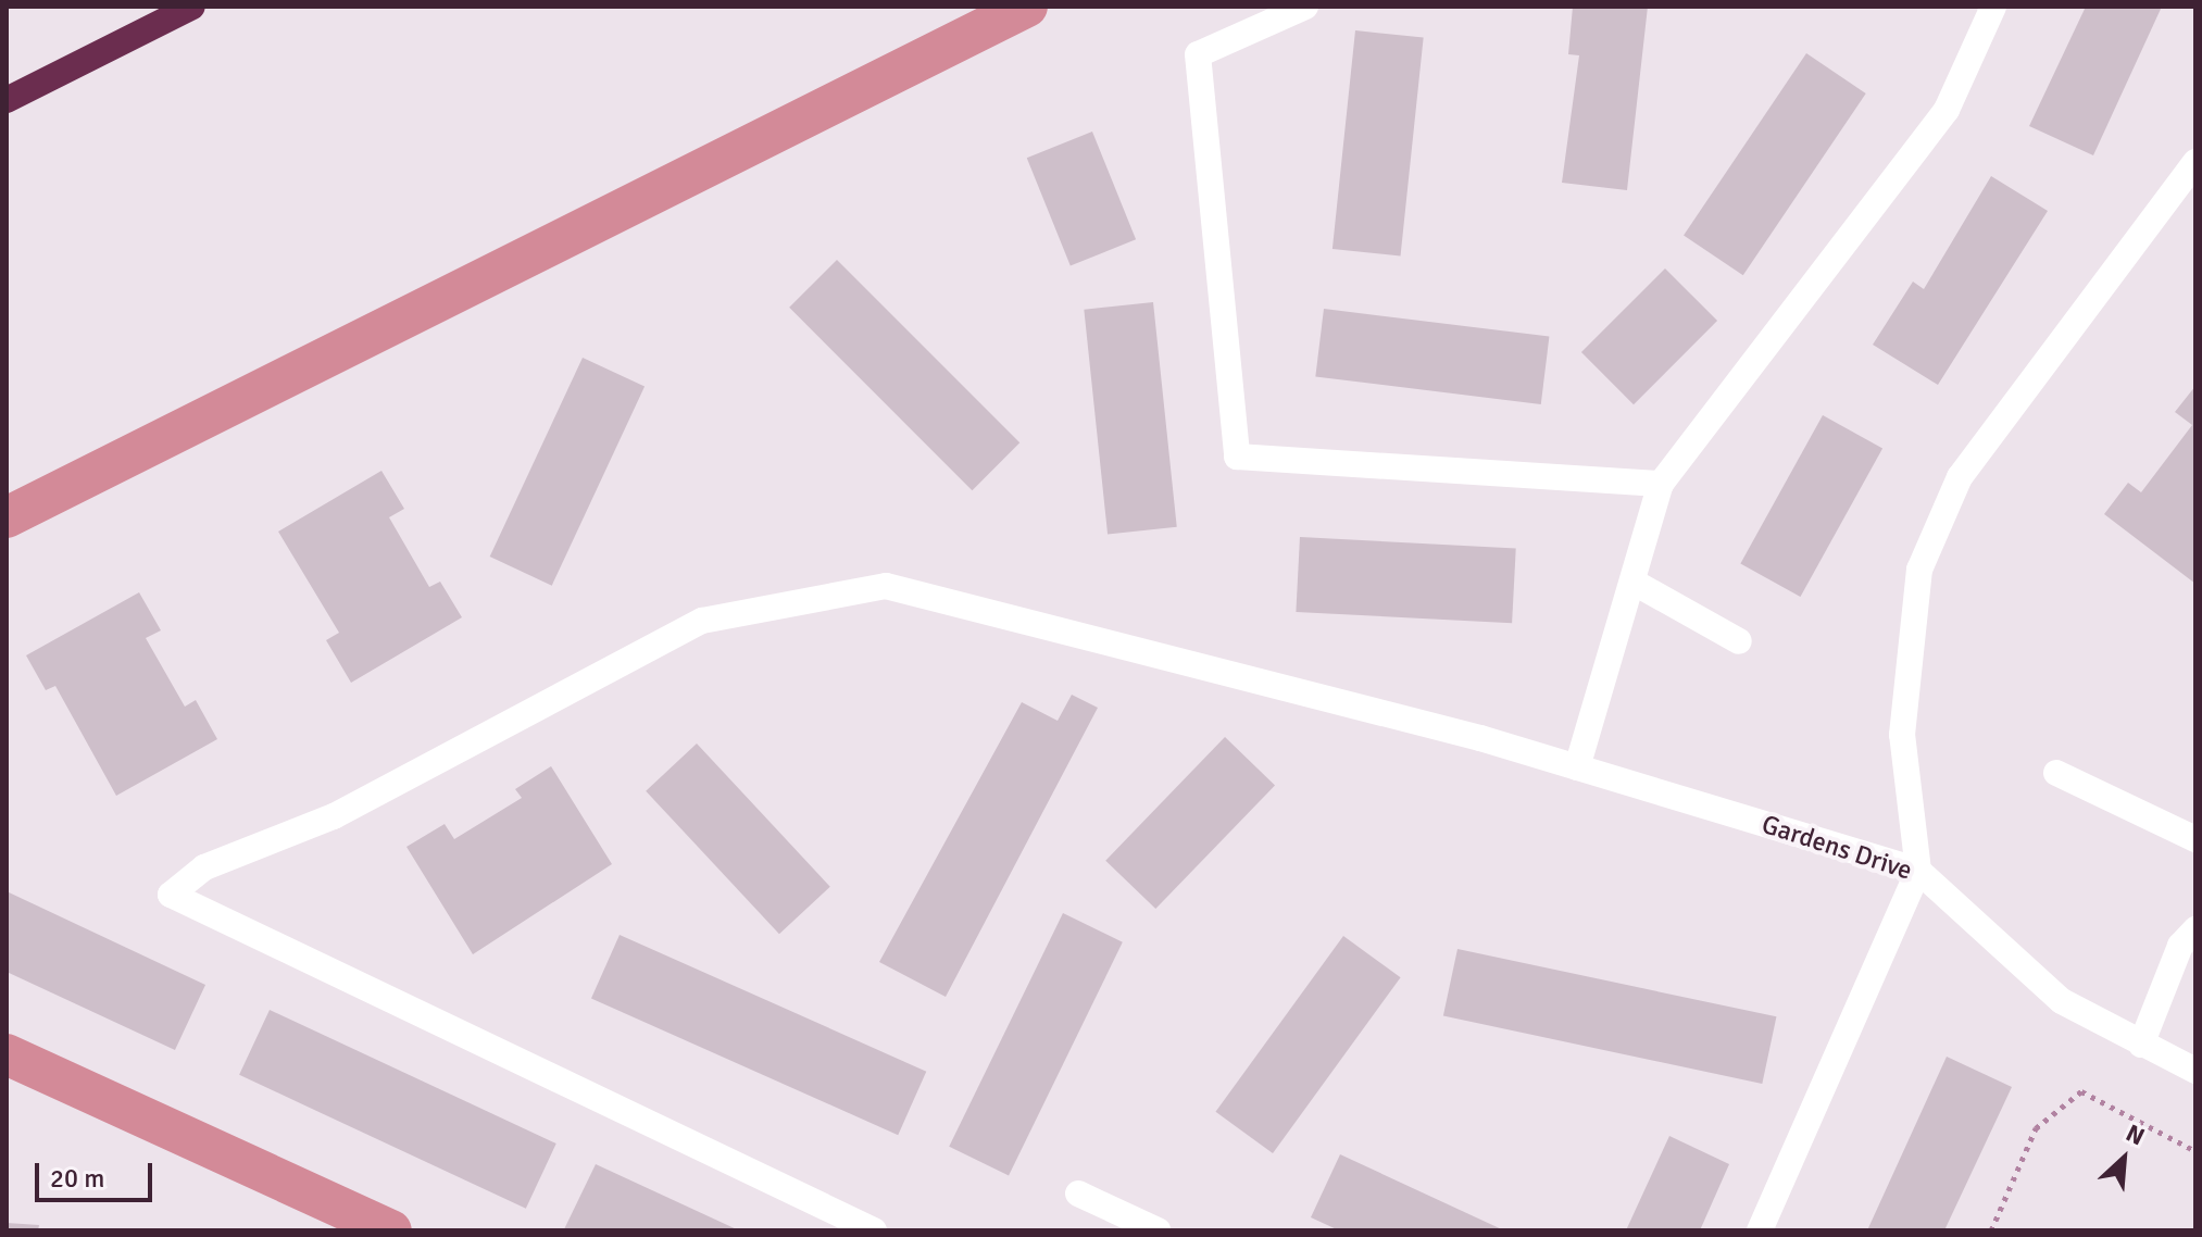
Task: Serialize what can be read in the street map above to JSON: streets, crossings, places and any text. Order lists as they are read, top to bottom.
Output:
{
  "streets": {
    "street": ["Gardens Drive"]
  },
  "scale_bar": "20 m",
  "north": "top right"
}
